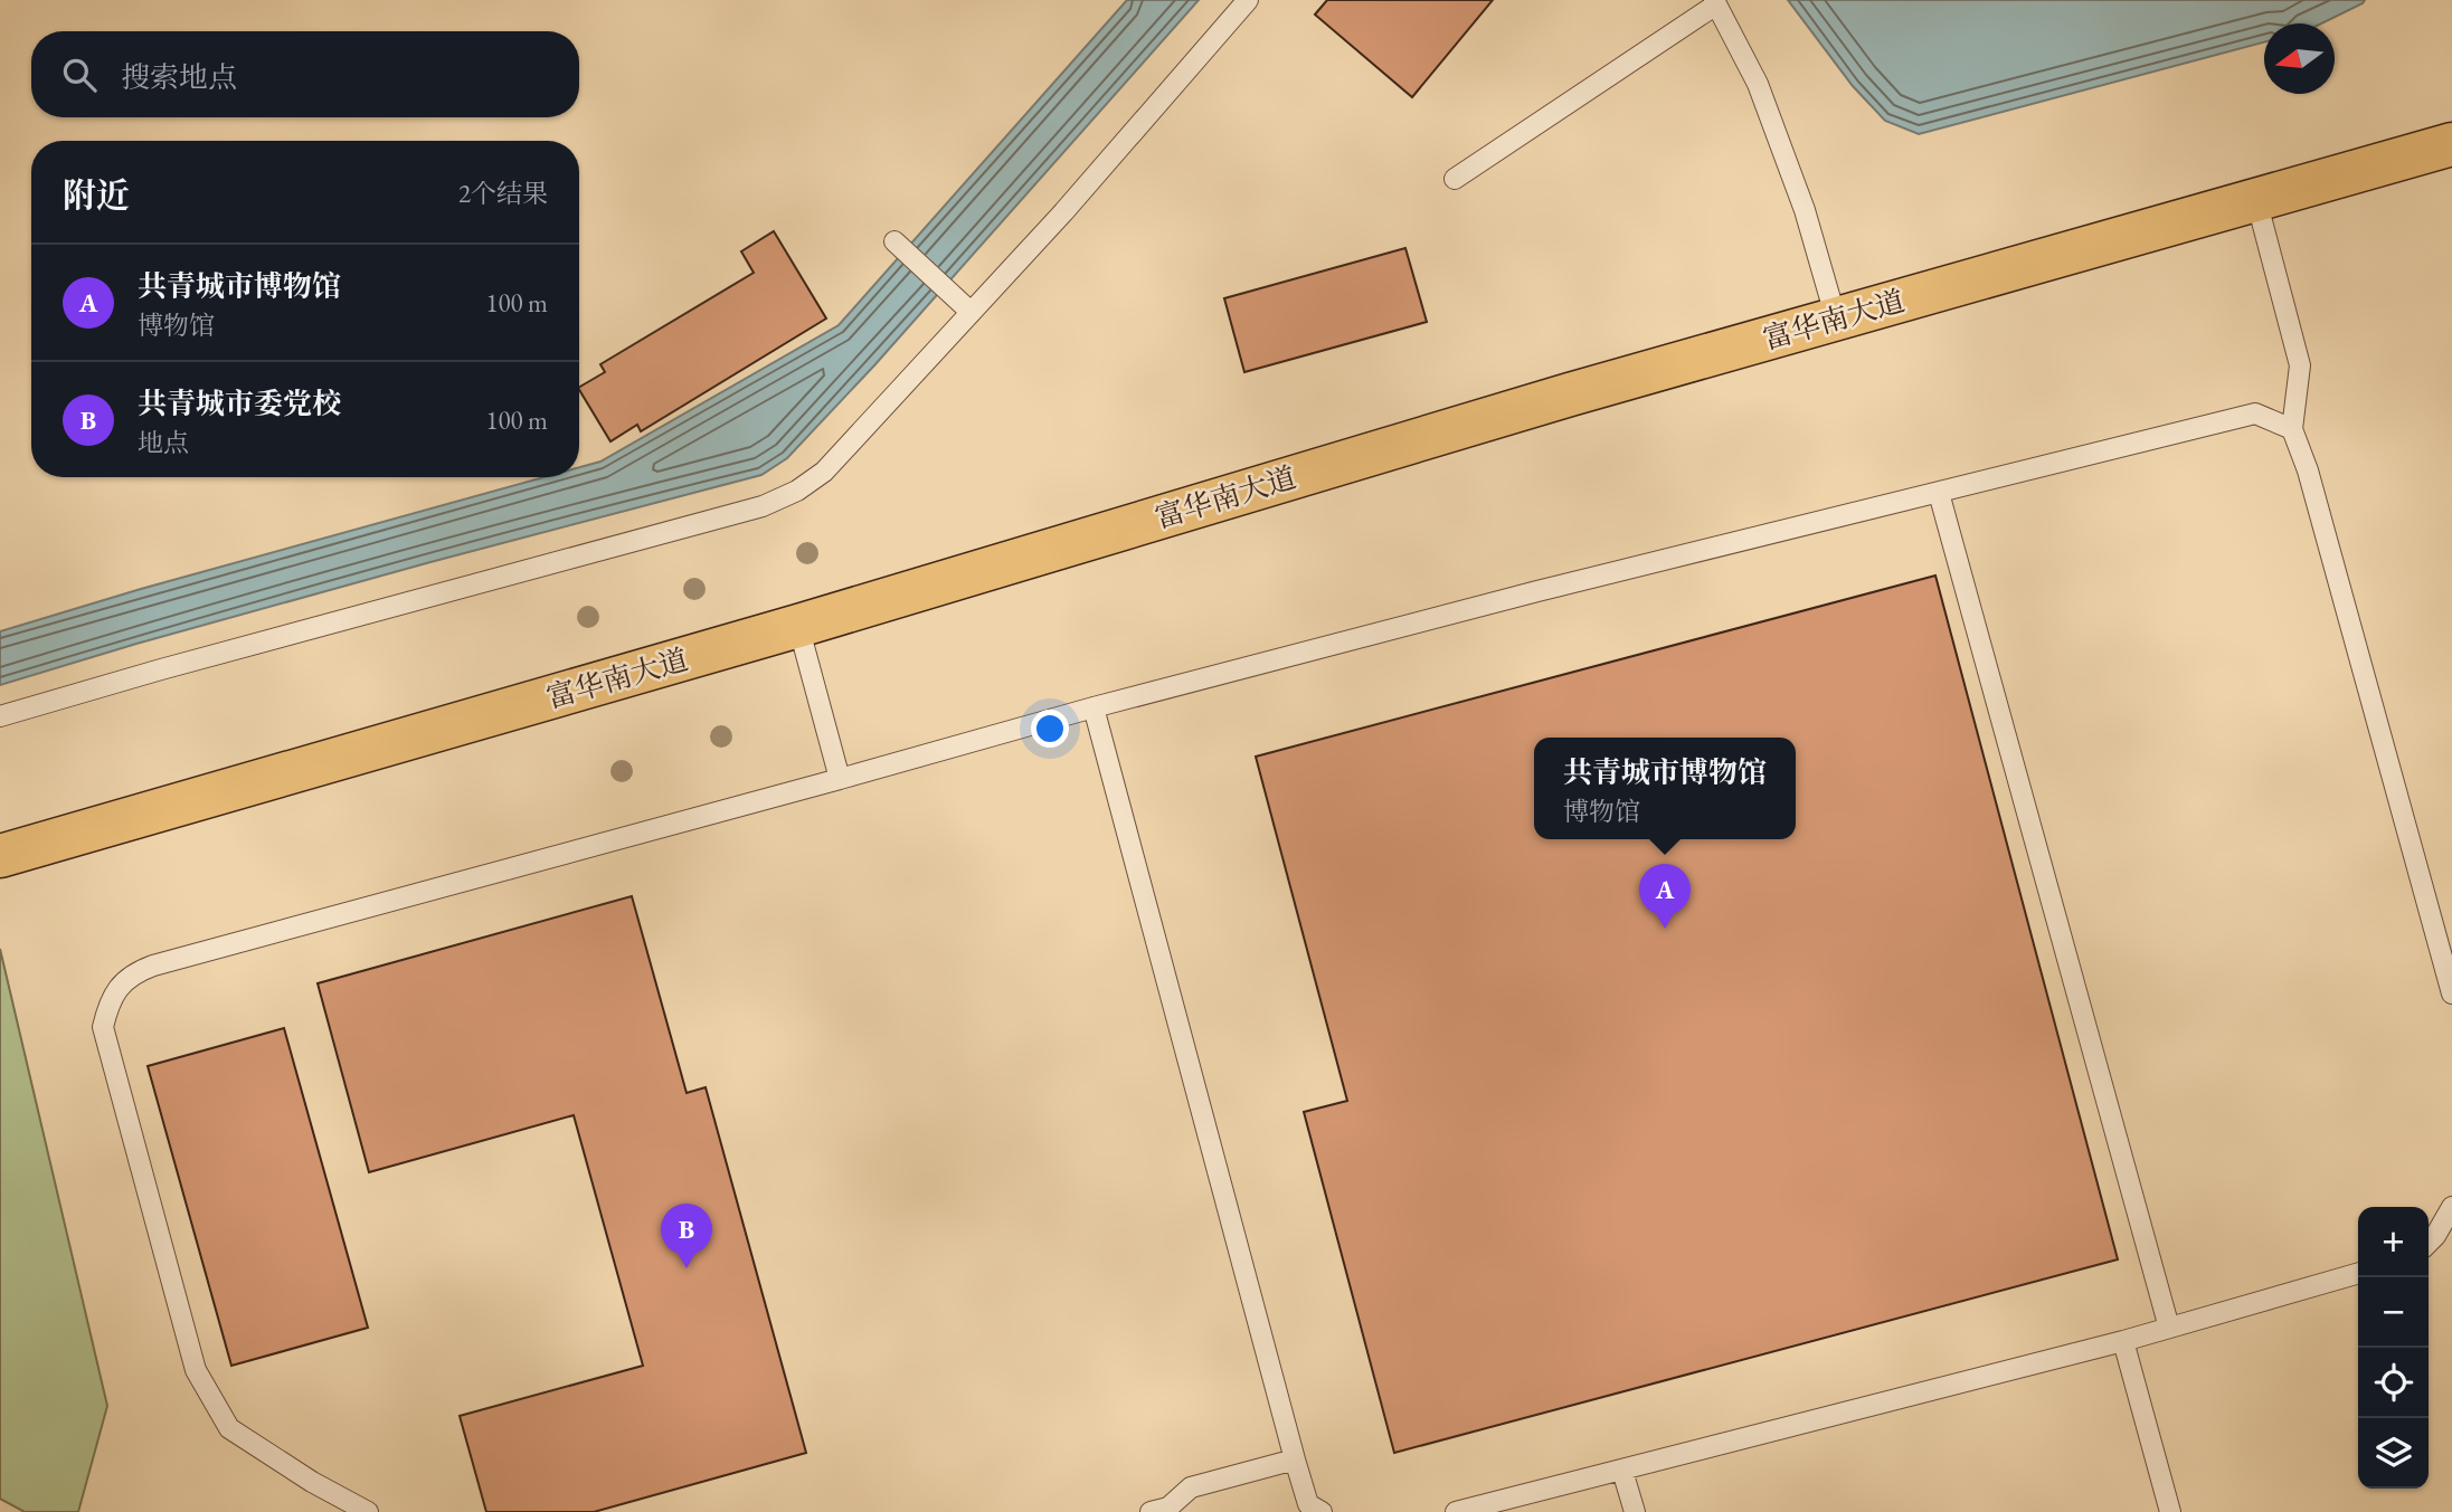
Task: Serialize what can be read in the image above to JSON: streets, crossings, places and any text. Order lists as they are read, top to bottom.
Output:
{
  "streets": {
    "main road": ["富华南大道"]
  },
  "north": "left",
  "page": {
    "search": "搜索地点",
    "heading": ["附近", "2个结果"],
    "list": [
      {
        "mark": "A",
        "name": "共青城市博物馆",
        "note": "博物馆",
        "value": "100 m"
      },
      {
        "mark": "B",
        "name": "共青城市委党校",
        "note": "地点",
        "value": "100 m"
      }
    ],
    "popup": ["共青城市博物馆", "博物馆"],
    "pins": ["A", "B"],
    "map_buttons": ["+", "−"]
  }
}
